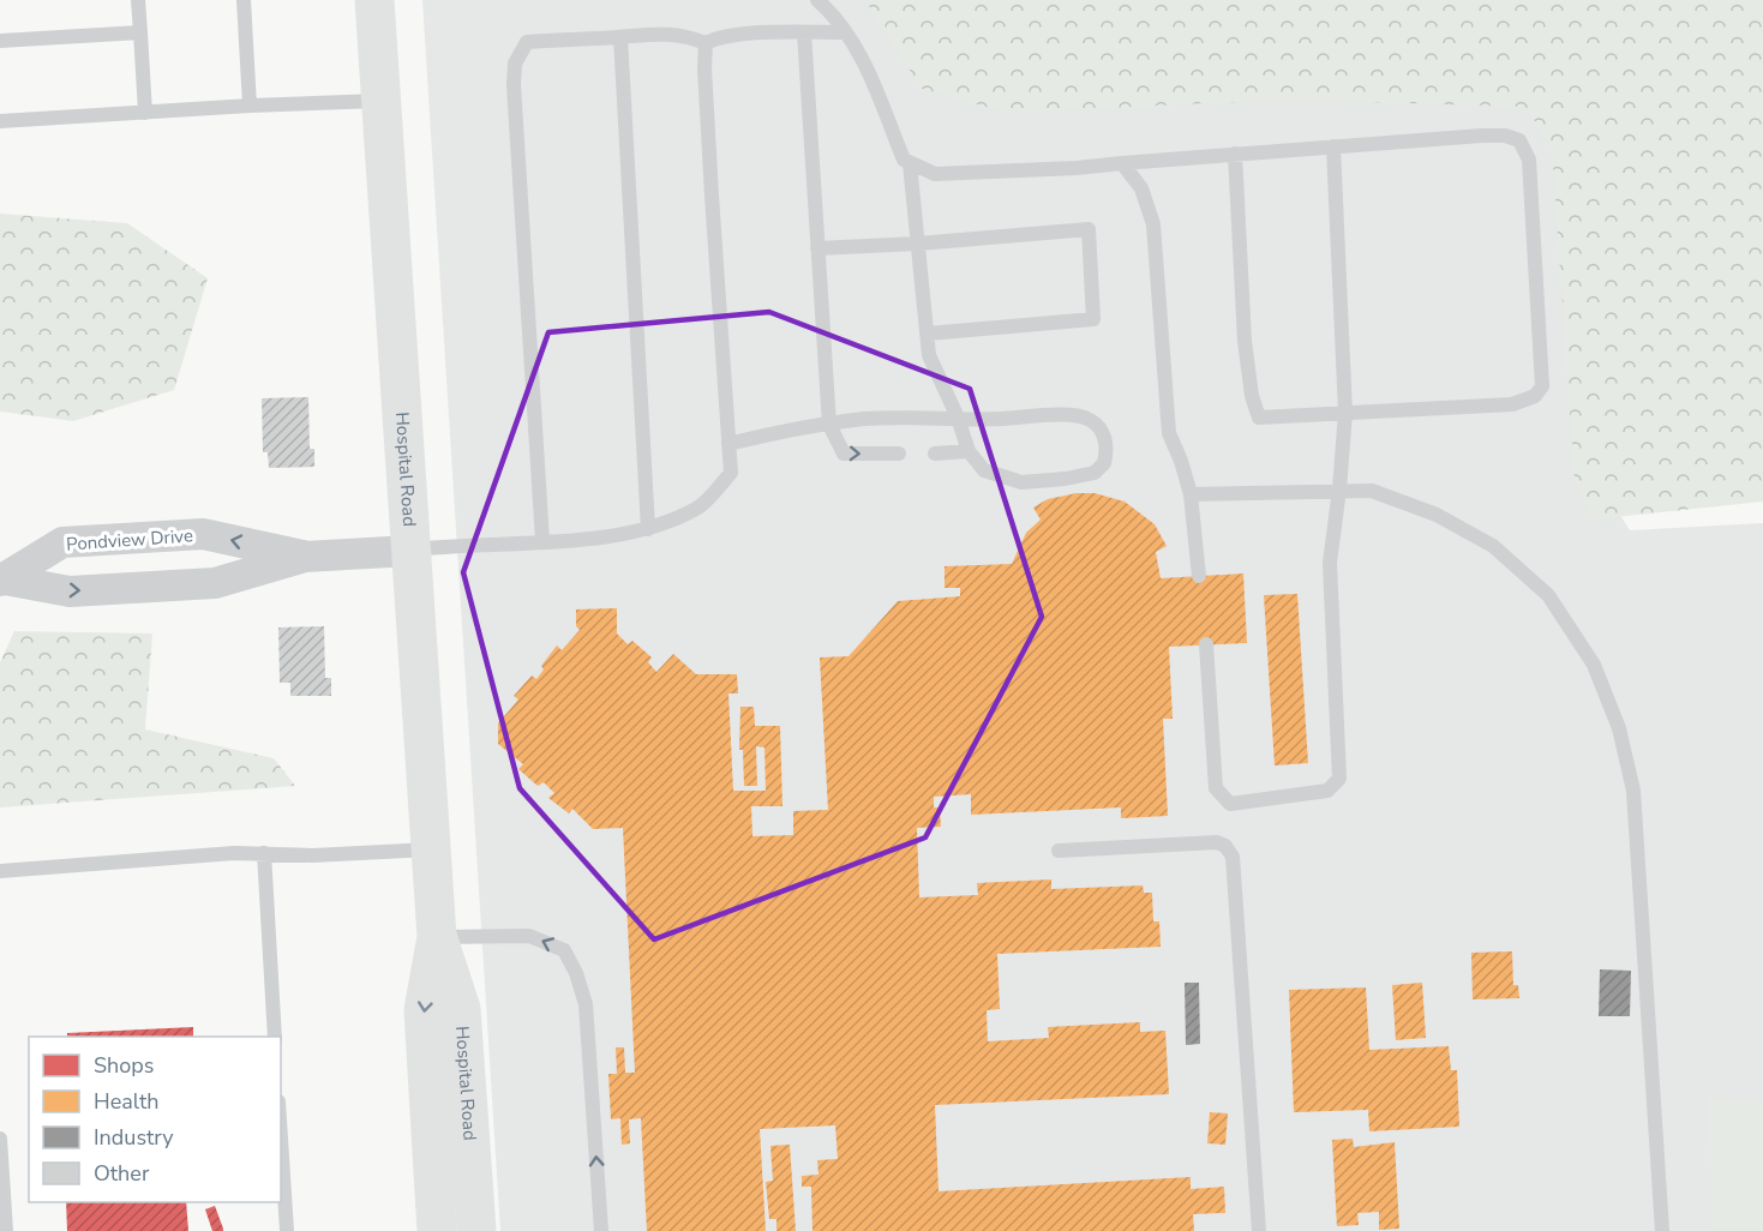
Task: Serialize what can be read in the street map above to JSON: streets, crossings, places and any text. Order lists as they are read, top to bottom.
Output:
{
  "streets": {
    "street": ["Hospital Road", "Pondview Drive"]
  },
  "crossings": [
    ["Hospital Road", "Pondview Drive"]
  ],
  "legend": [
    "Shops",
    "Health",
    "Industry",
    "Other"
  ]
}
